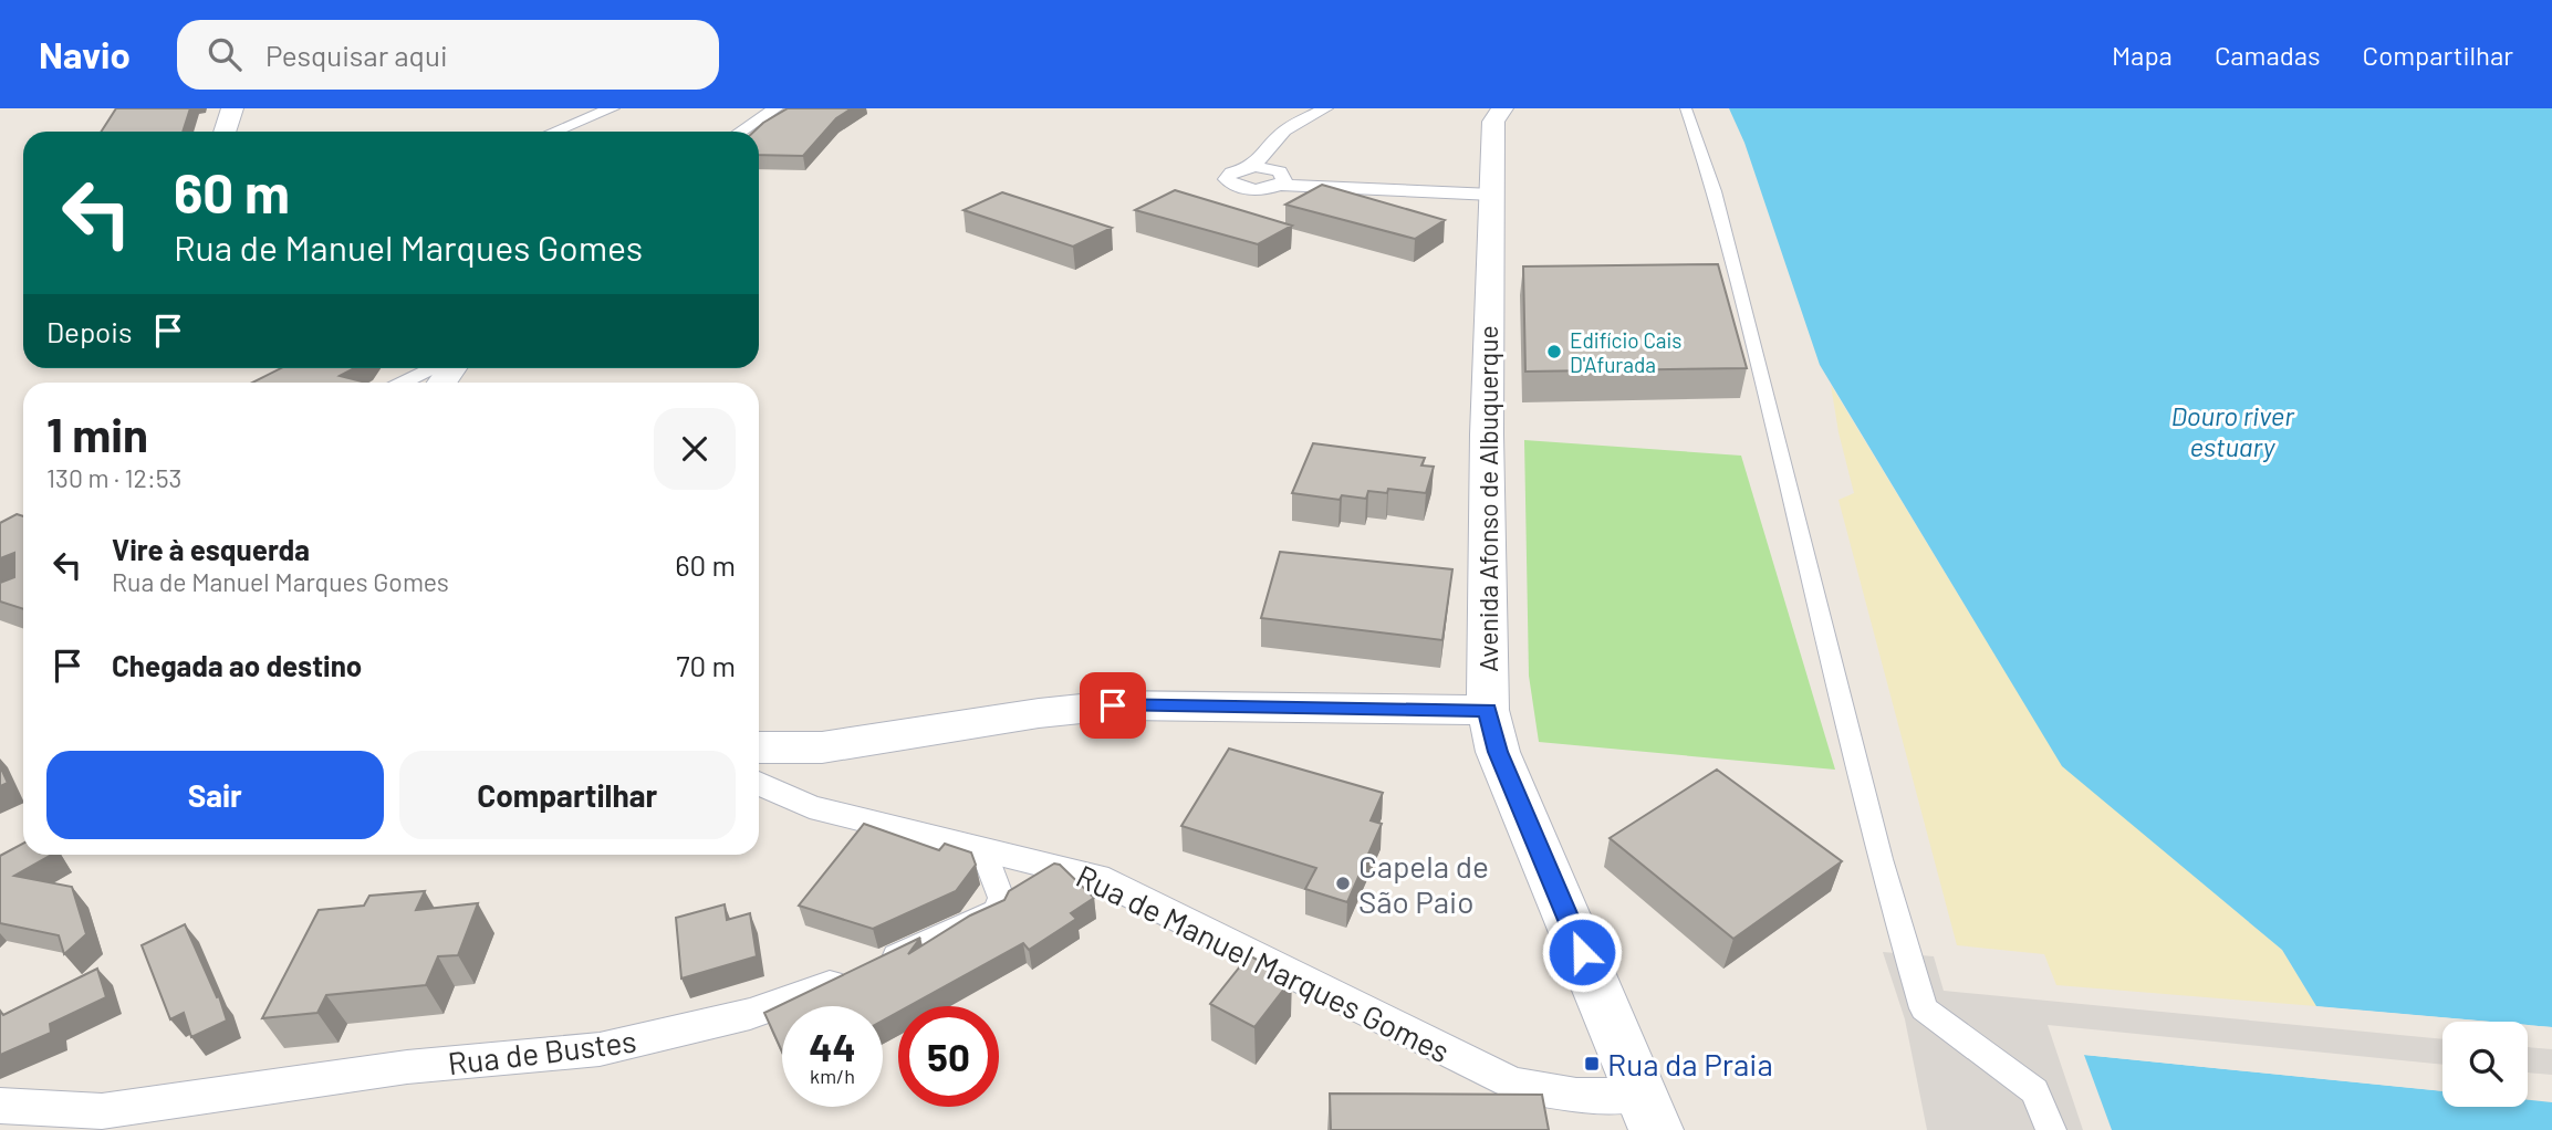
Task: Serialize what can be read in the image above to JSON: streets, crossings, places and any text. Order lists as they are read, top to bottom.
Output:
{
  "streets": {
    "main road": ["Avenida Afonso de Albuquerque"],
    "street": ["Rua de Manuel Marques Gomes", "Rua de Bustes"]
  },
  "crossings": [
    ["Avenida Afonso de Albuquerque", "Rua de Manuel Marques Gomes"]
  ],
  "water": ["Douro river estuary"],
  "places": {
    "other": ["Edifício Cais D'Afurada", "Capela de São Paio"],
    "transit": ["Rua da Praia"]
  },
  "page": {
    "header": "Navio",
    "search": "Pesquisar aqui",
    "nav": ["Mapa", "Camadas", "Compartilhar"],
    "turn": ["60 m", "Rua de Manuel Marques Gomes"],
    "then": "Depois",
    "heading": ["1 min", "130 m · 12:53"],
    "list": [
      {
        "name": "Vire à esquerda",
        "note": "Rua de Manuel Marques Gomes",
        "value": "60 m"
      },
      {
        "name": "Chegada ao destino",
        "value": "70 m"
      }
    ],
    "buttons": ["Sair", "Compartilhar"],
    "speed": "44 km/h",
    "limit": "50"
  }
}
